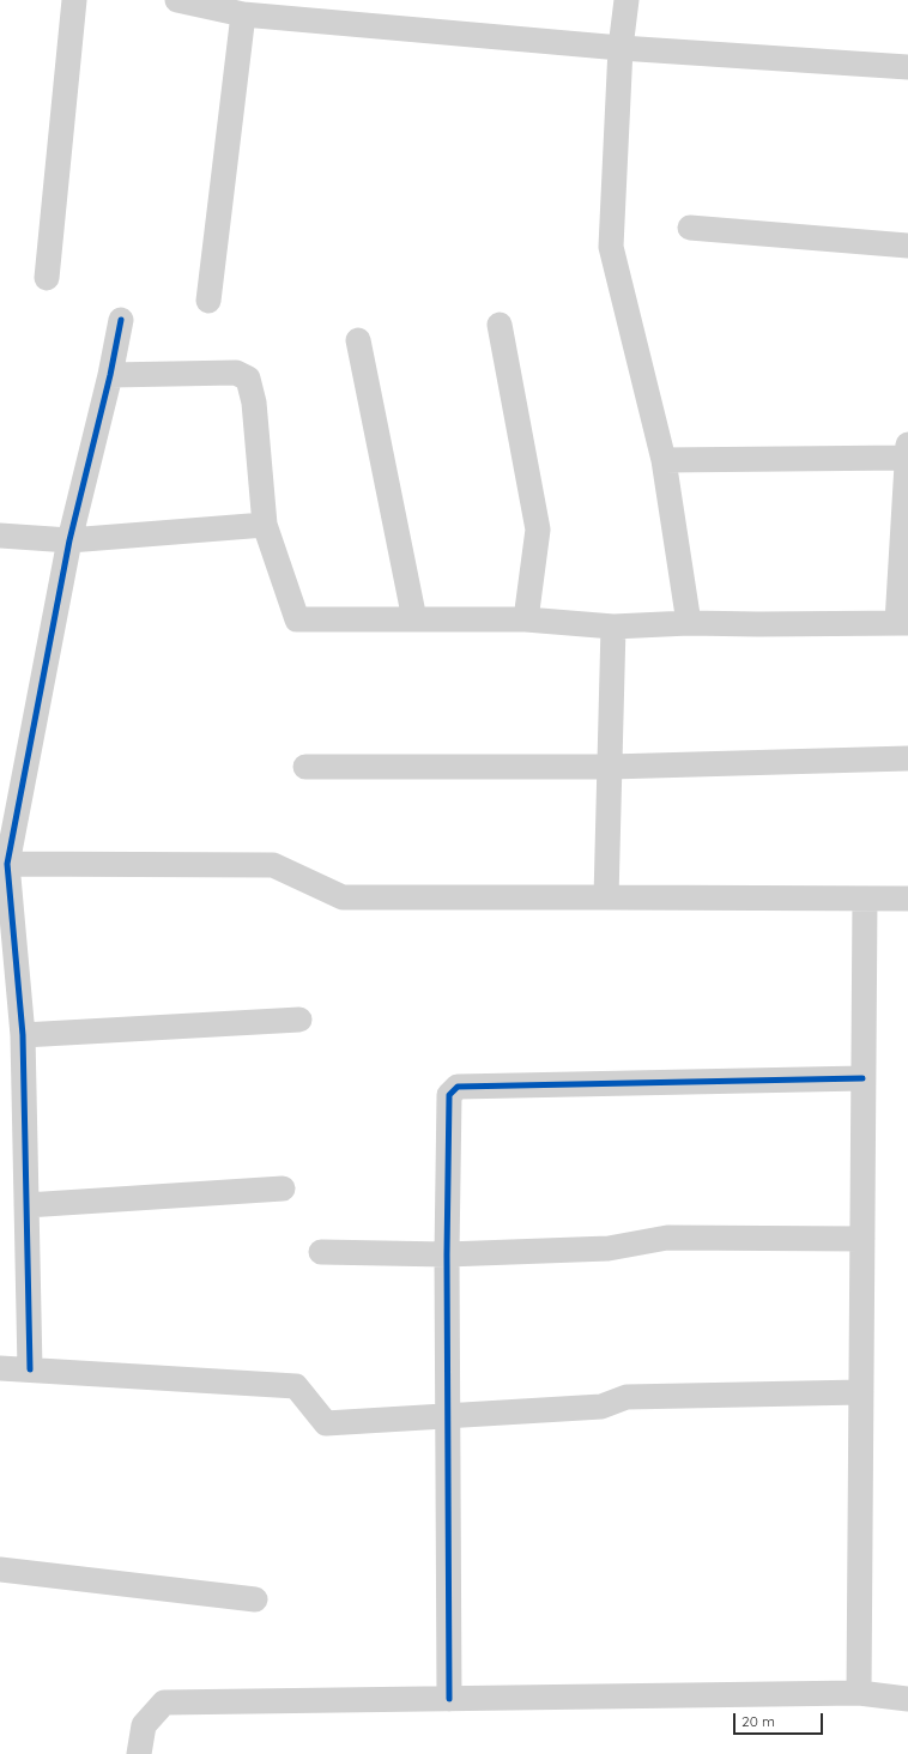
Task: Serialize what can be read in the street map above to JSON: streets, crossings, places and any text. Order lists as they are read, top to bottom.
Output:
{
  "scale_bar": "20 m"
}
